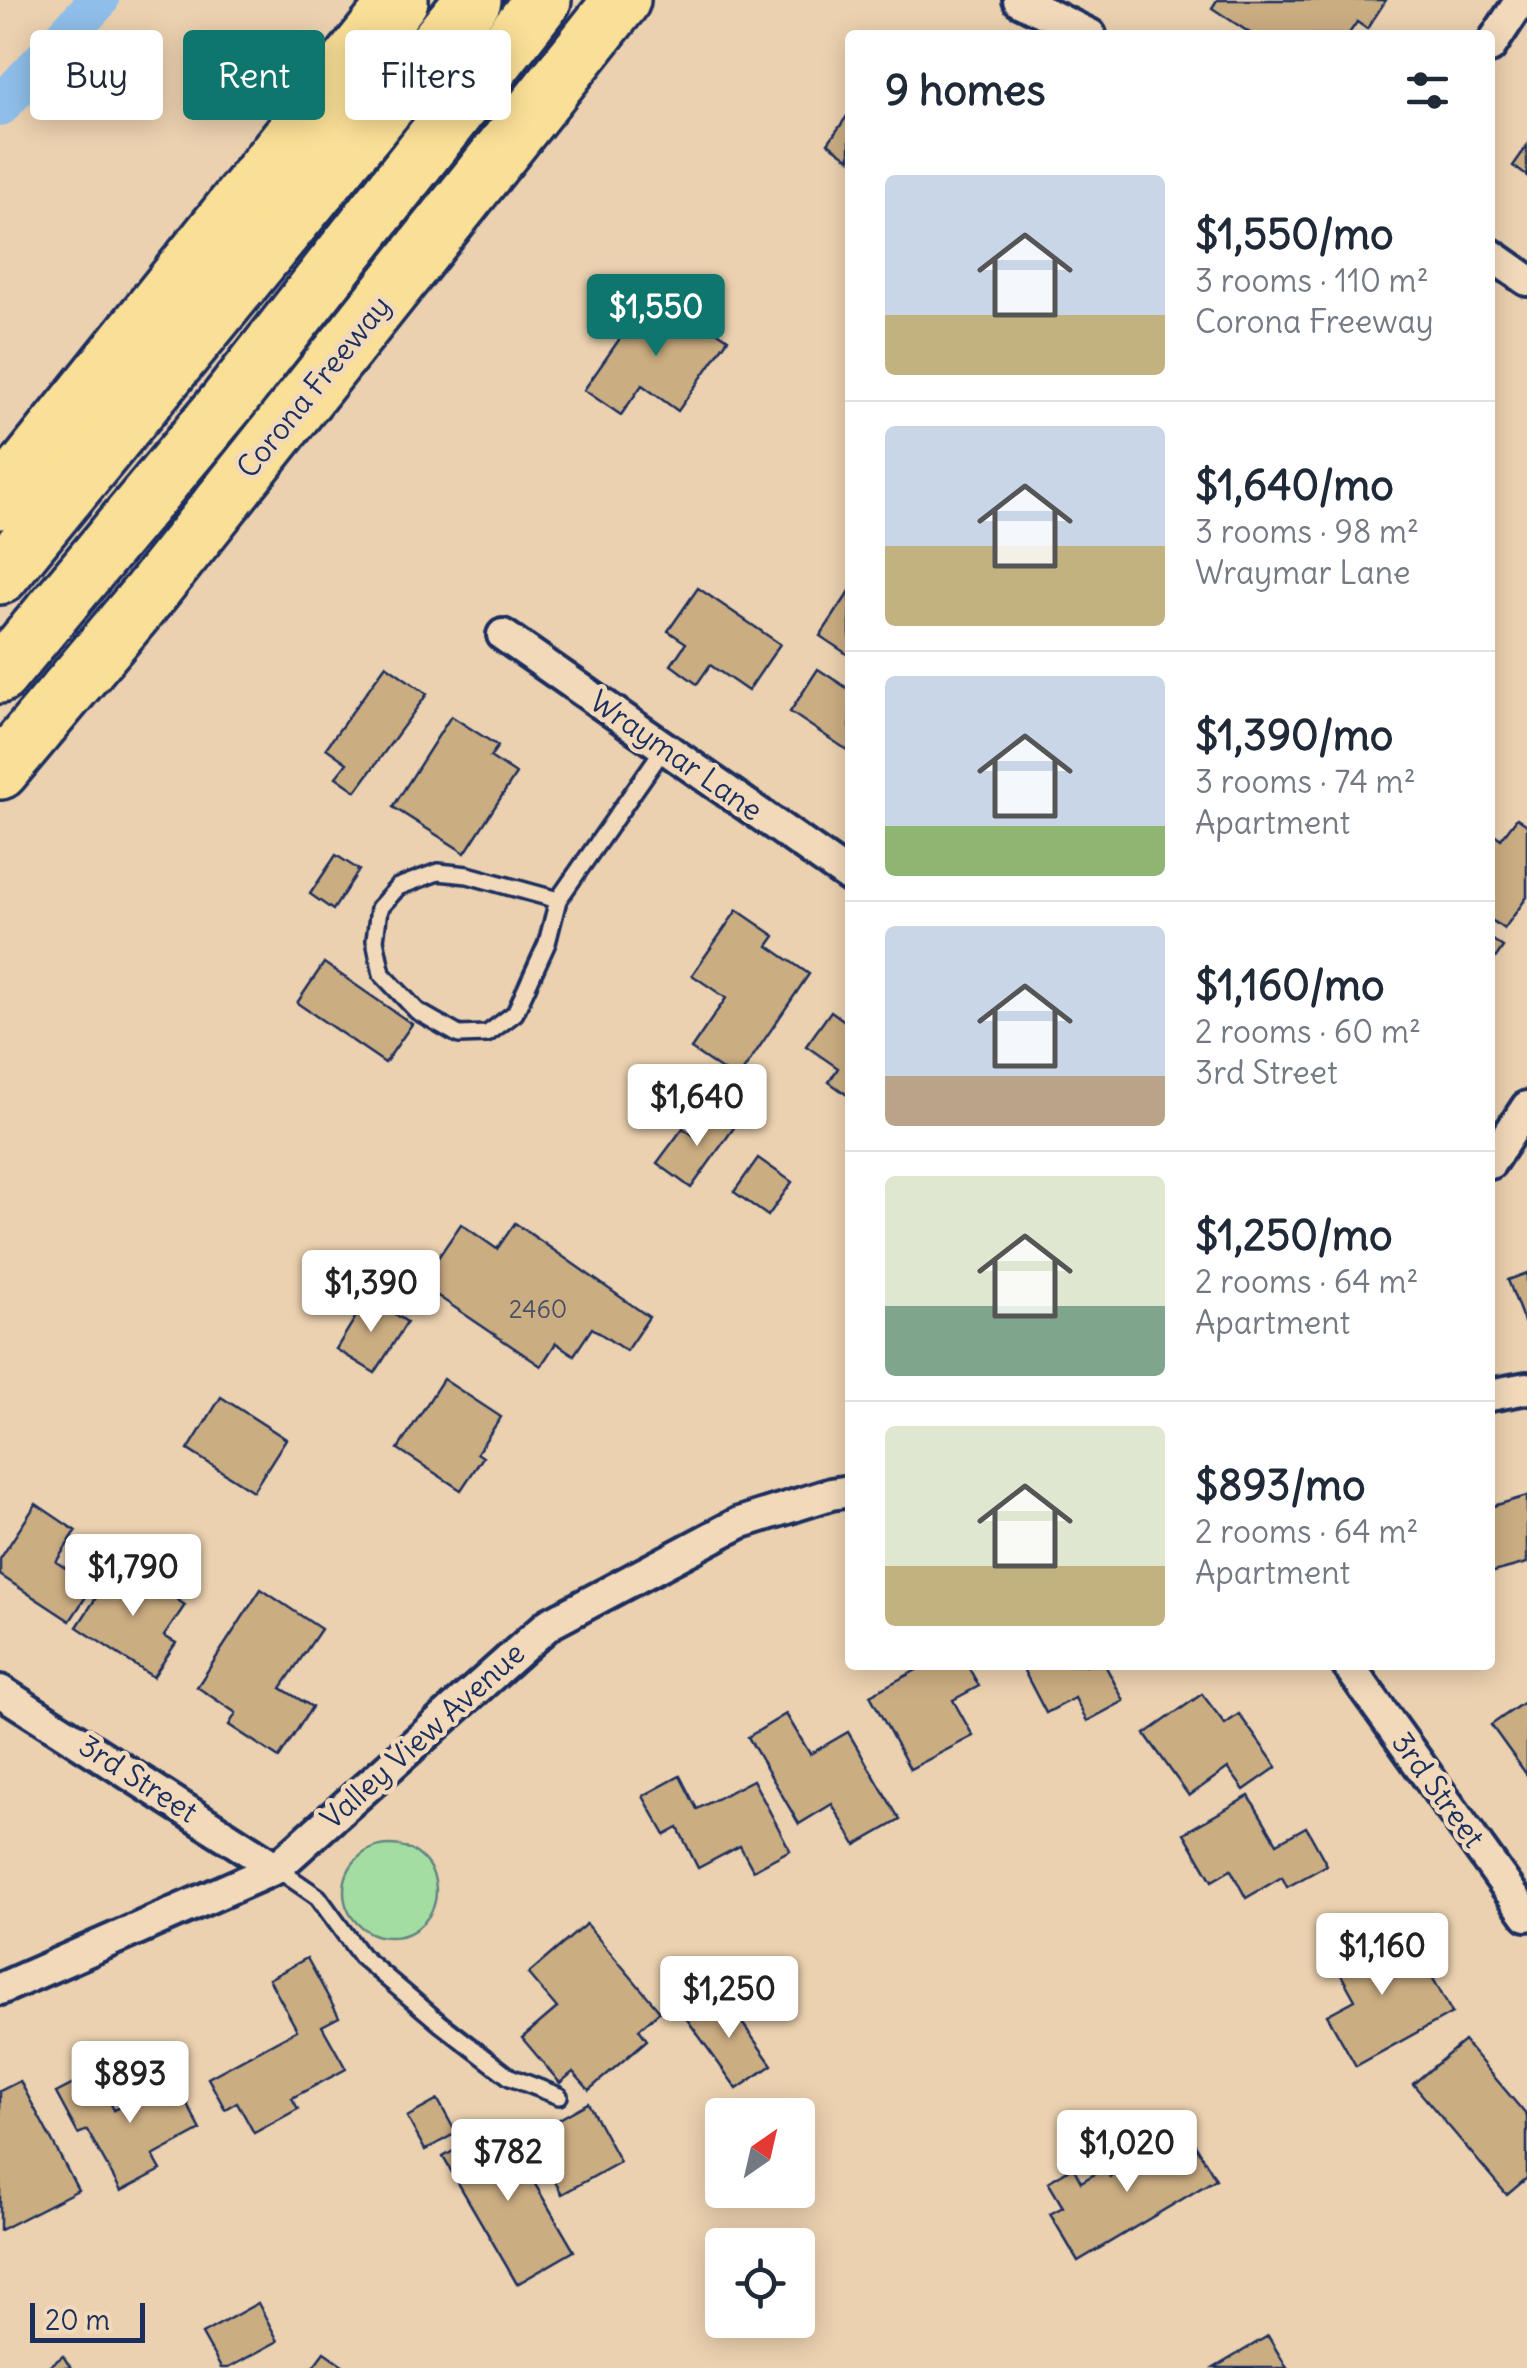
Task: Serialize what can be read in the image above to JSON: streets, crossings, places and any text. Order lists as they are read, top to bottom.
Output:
{
  "streets": {
    "highway": ["Corona Freeway"],
    "street": ["Wraymar Lane", "Valley View Avenue", "3rd Street"]
  },
  "crossings": [
    ["Valley View Avenue", "3rd Street"]
  ],
  "house_numbers": ["2460"],
  "scale_bar": "20 m",
  "north": "top right",
  "page": {
    "chip": ["Buy", "Rent", "Filters"],
    "heading": "9 homes",
    "list": [
      {
        "name": "$1,550/mo",
        "note": "3 rooms · 110 m² · Corona Freeway"
      },
      {
        "name": "$1,640/mo",
        "note": "3 rooms · 98 m² · Wraymar Lane"
      },
      {
        "name": "$1,390/mo",
        "note": "3 rooms · 74 m² · Apartment"
      },
      {
        "name": "$1,160/mo",
        "note": "2 rooms · 60 m² · 3rd Street"
      },
      {
        "name": "$1,250/mo",
        "note": "2 rooms · 64 m² · Apartment"
      },
      {
        "name": "$893/mo",
        "note": "2 rooms · 64 m² · Apartment"
      }
    ],
    "price": [
      "$1,550",
      "$1,640",
      "$1,390",
      "$1,790",
      "$1,160",
      "$1,250",
      "$893",
      "$1,020",
      "$782"
    ],
    "scale": "20 m"
  }
}
